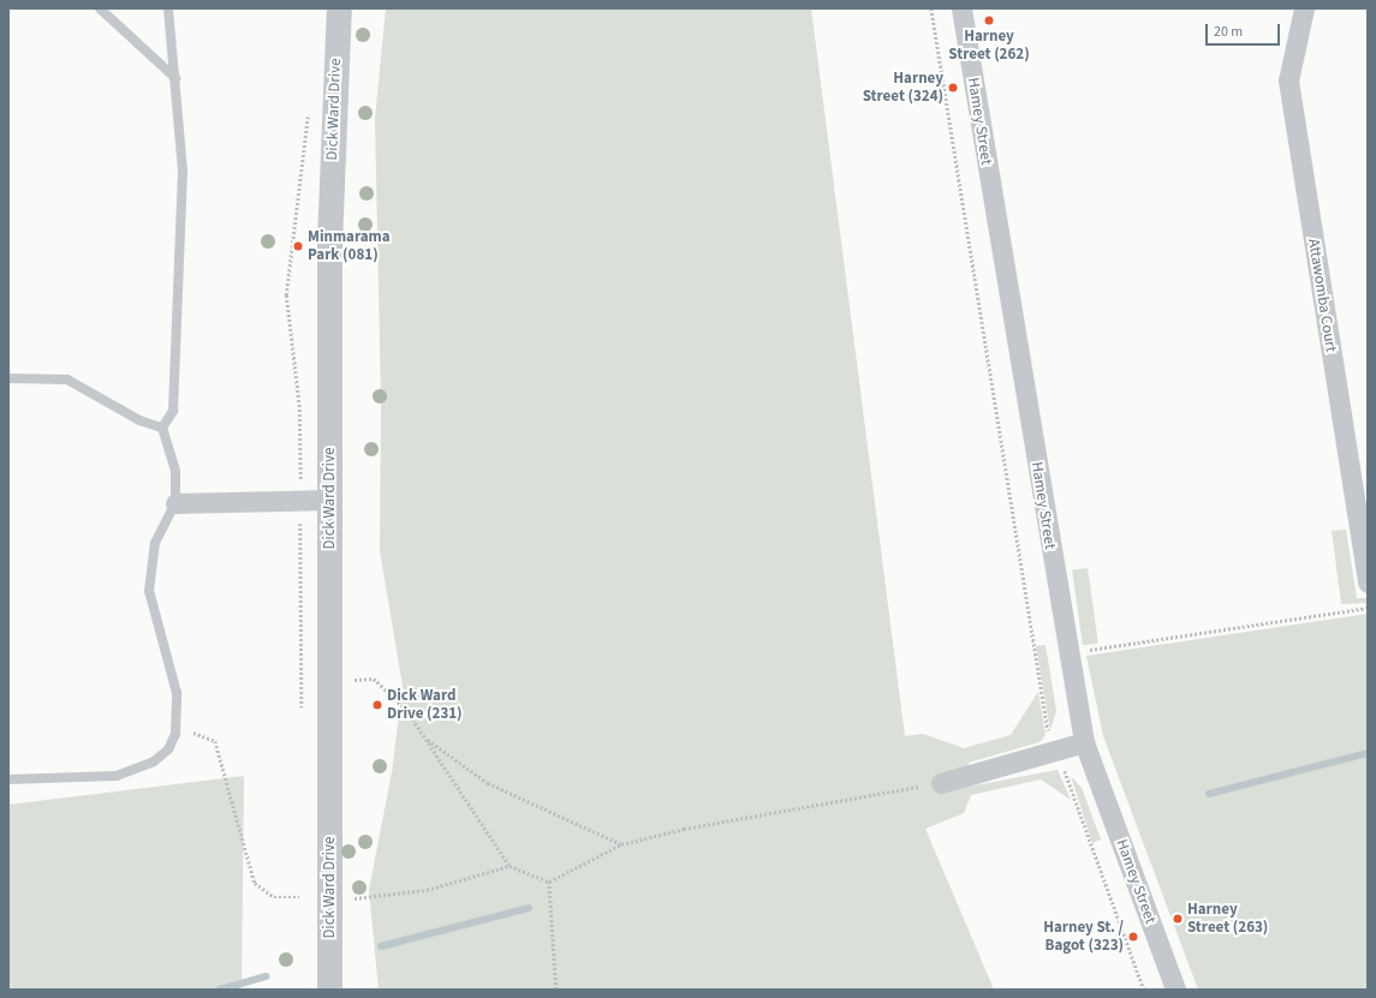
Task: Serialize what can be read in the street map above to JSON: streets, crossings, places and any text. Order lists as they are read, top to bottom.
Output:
{
  "streets": {
    "street": ["Dick Ward Drive", "Hamey Street", "Attawomba Court"]
  },
  "places": [
    "Harney Street (262)",
    "Harney Street (324)",
    "Minmarama Park (081)",
    "Dick Ward Drive (231)",
    "Harney Street (263)",
    "Harney St. / Bagot (323)"
  ],
  "scale_bar": "20 m"
}
